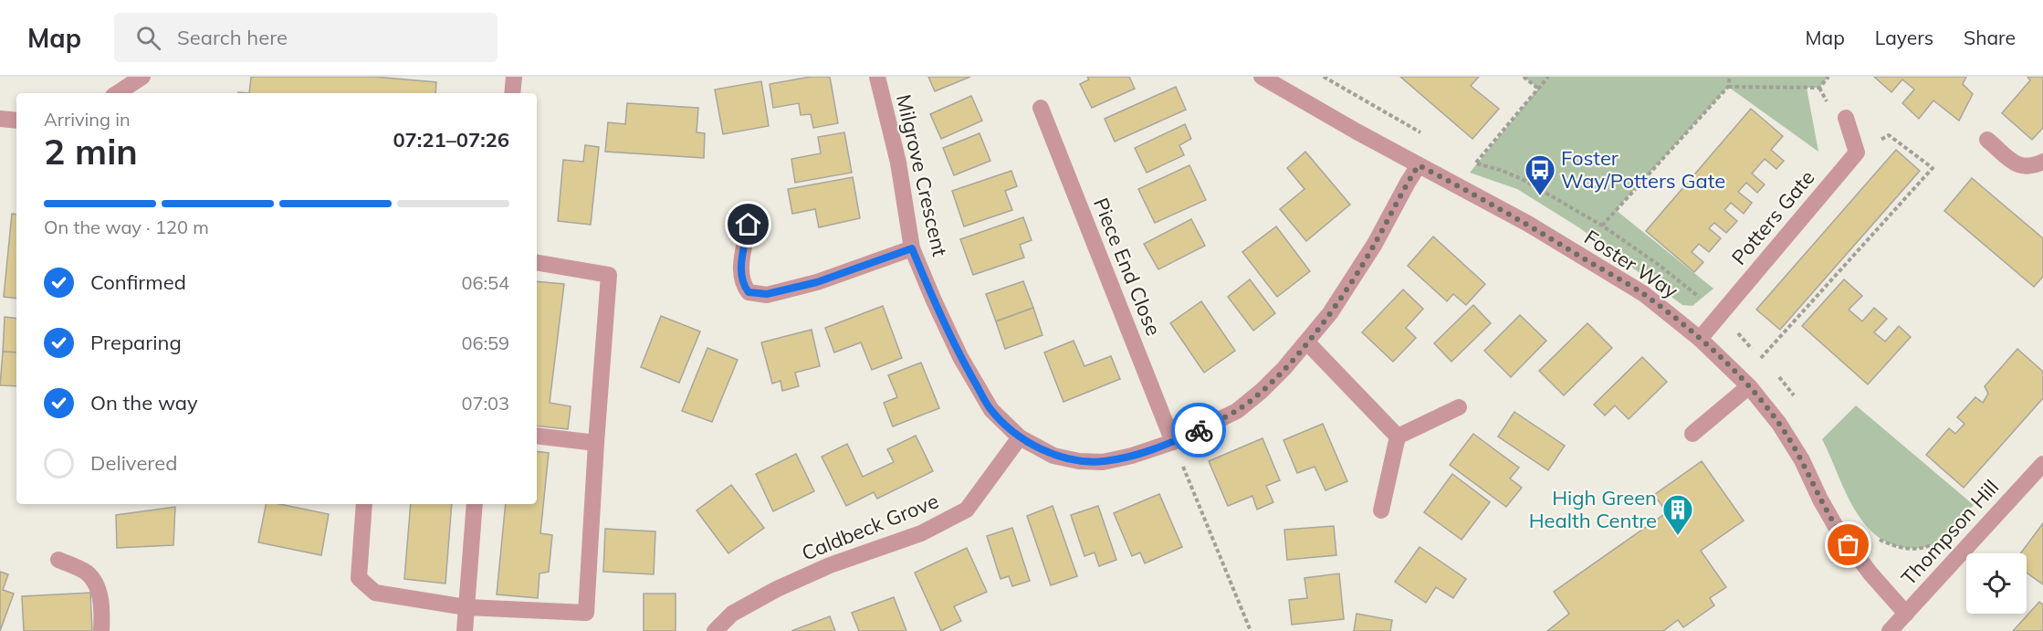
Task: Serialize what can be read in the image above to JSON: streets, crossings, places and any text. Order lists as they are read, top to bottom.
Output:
{
  "streets": {
    "street": [
      "Milgrove Crescent",
      "Potters Gate",
      "Foster Way",
      "Piece End Close",
      "Caldbeck Grove",
      "Thompson Hill"
    ]
  },
  "crossings": [
    ["Milgrove Crescent", "Foster Way"],
    ["Milgrove Crescent", "Piece End Close"],
    ["Milgrove Crescent", "Caldbeck Grove"],
    ["Potters Gate", "Foster Way"],
    ["Foster Way", "Thompson Hill"]
  ],
  "places": {
    "bus stop": ["Foster Way/Potters Gate"],
    "building": ["High Green Health Centre"]
  },
  "page": {
    "header": "Map",
    "search": "Search here",
    "nav": ["Map", "Layers", "Share"],
    "heading": ["2 min", "Arriving in", "07:21–07:26"],
    "bar": "On the way · 120 m",
    "list": [
      ["Confirmed", "06:54"],
      ["Preparing", "06:59"],
      ["On the way", "07:03"],
      "Delivered"
    ]
  }
}
